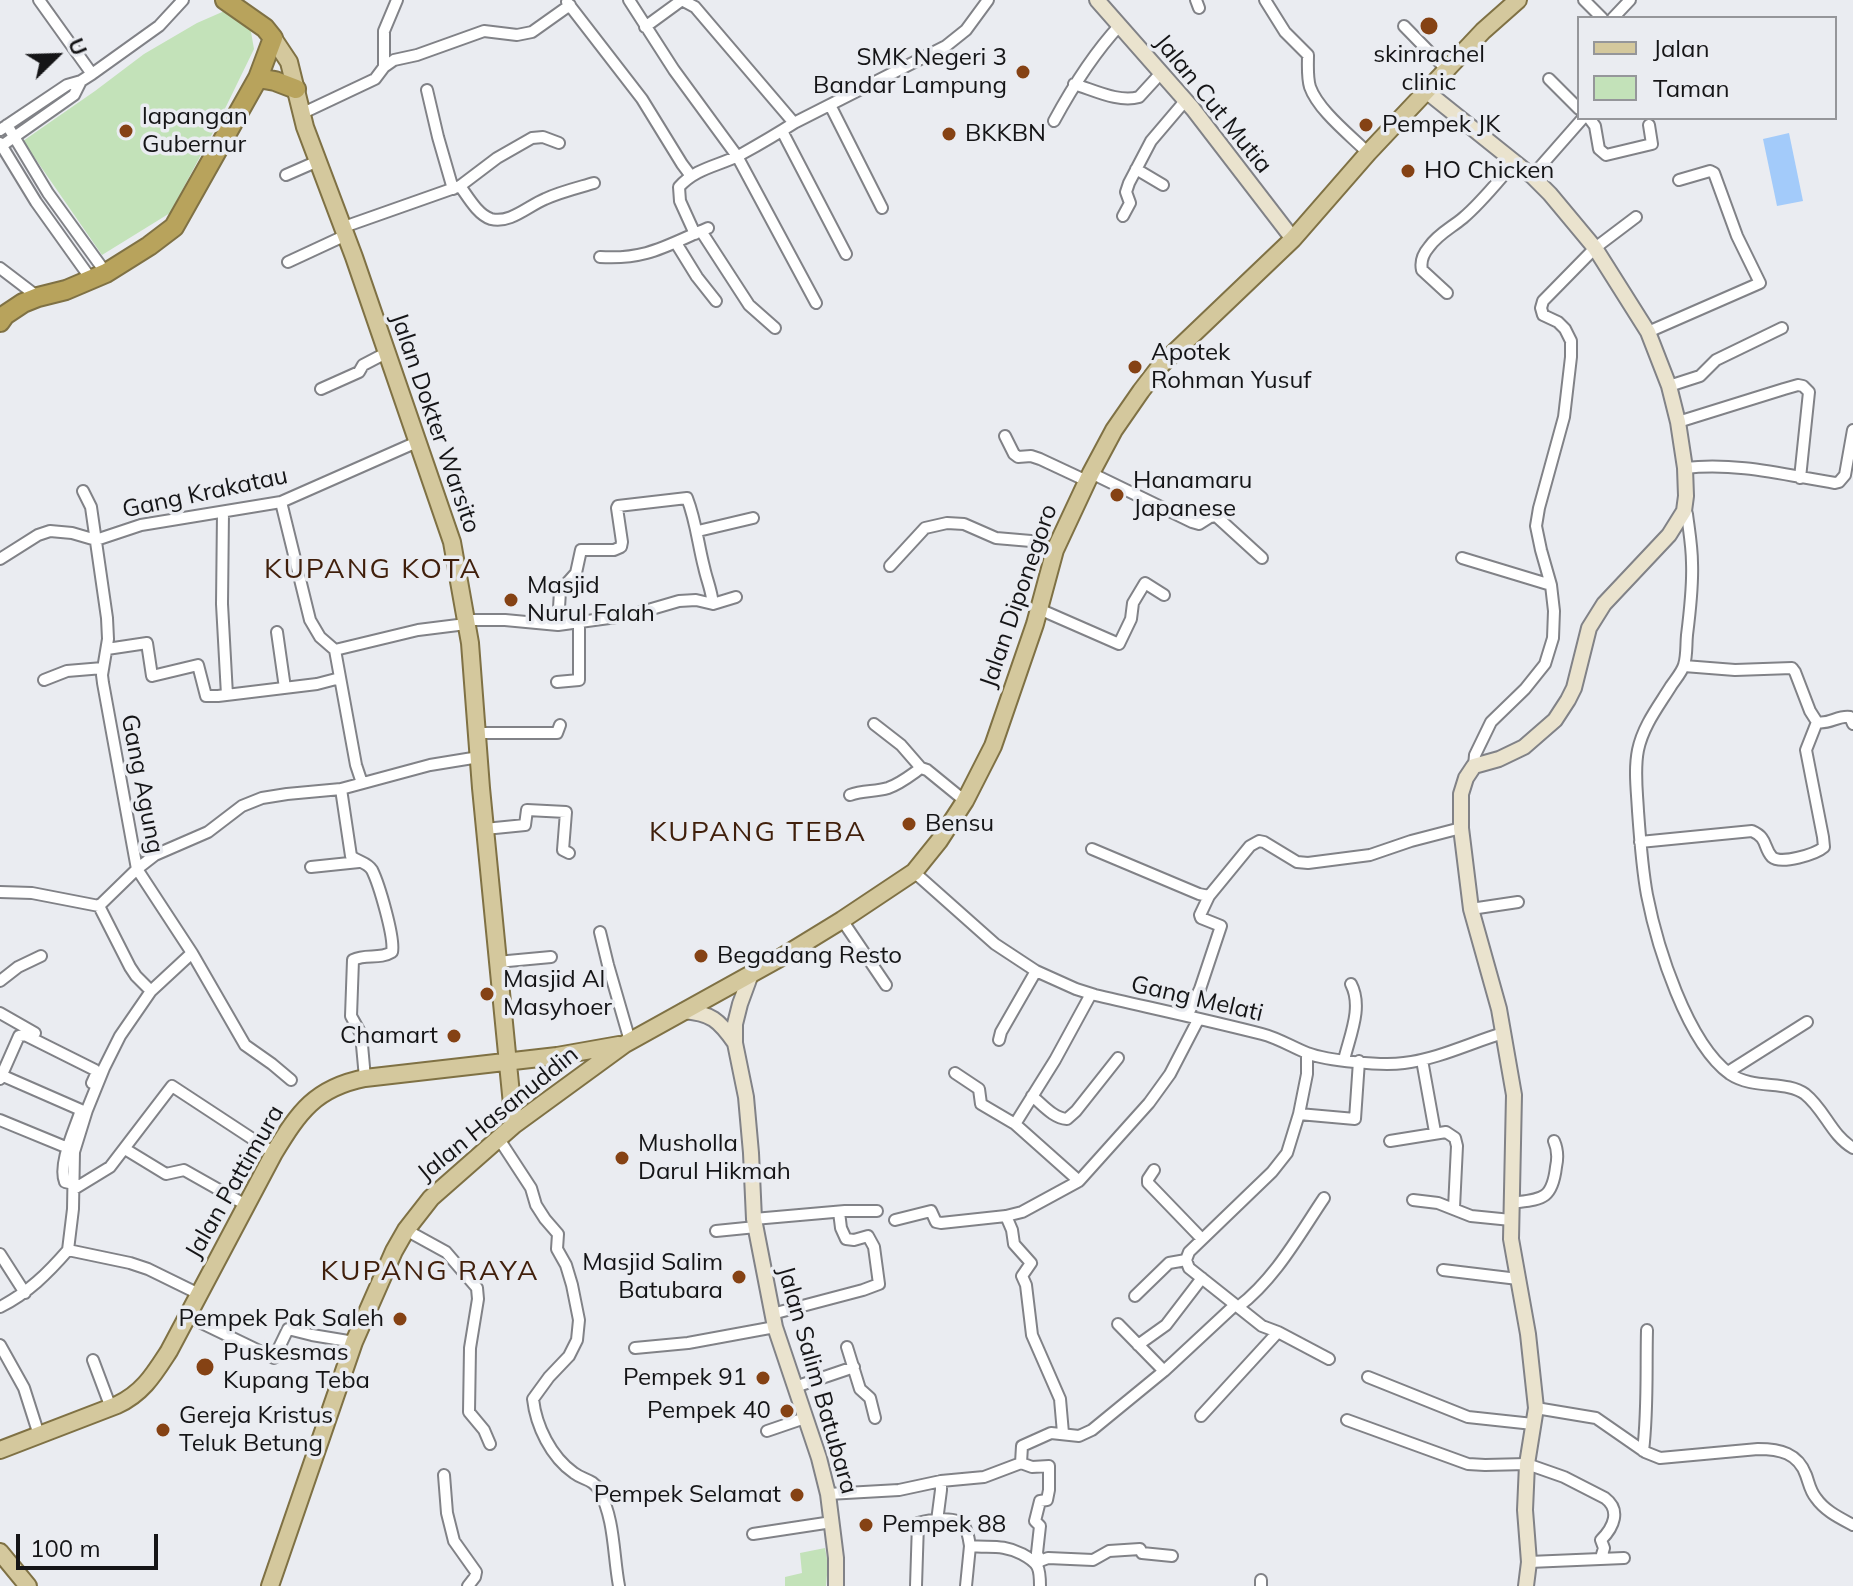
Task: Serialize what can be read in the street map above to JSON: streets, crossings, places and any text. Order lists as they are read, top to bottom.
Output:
{
  "streets": {
    "main road": [
      "Jalan Dokter Warsito",
      "Jalan Diponegoro",
      "Jalan Hasanuddin",
      "Jalan Pattimura"
    ],
    "street": [
      "Jalan Cut Mutia",
      "Gang Krakatau",
      "Gang Agung",
      "Gang Melati",
      "Jalan Salim Batubara"
    ]
  },
  "crossings": [
    ["Jalan Cut Mutia", "Jalan Diponegoro"],
    ["Jalan Dokter Warsito", "Gang Krakatau"],
    ["Jalan Dokter Warsito", "Jalan Hasanuddin"],
    ["Jalan Dokter Warsito", "Jalan Pattimura"],
    ["Gang Krakatau", "Gang Agung"],
    ["Jalan Diponegoro", "Gang Melati"],
    ["Jalan Diponegoro", "Jalan Hasanuddin"],
    ["Jalan Diponegoro", "Jalan Pattimura"],
    ["Jalan Hasanuddin", "Jalan Pattimura"]
  ],
  "districts": ["KUPANG KOTA", "KUPANG TEBA", "KUPANG RAYA"],
  "places": [
    "skinrachel clinic",
    "SMK Negeri 3 Bandar Lampung",
    "Pempek JK",
    "lapangan Gubernur",
    "BKKBN",
    "HO Chicken",
    "Apotek Rohman Yusuf",
    "Hanamaru Japanese",
    "Masjid Nurul Falah",
    "Bensu",
    "Begadang Resto",
    "Masjid Al Masyhoer",
    "Chamart",
    "Musholla Darul Hikmah",
    "Masjid Salim Batubara",
    "Pempek Pak Saleh",
    "Puskesmas Kupang Teba",
    "Pempek 91",
    "Pempek 40",
    "Gereja Kristus Teluk Betung",
    "Pempek Selamat",
    "Pempek 88"
  ],
  "legend": ["Jalan", "Taman"],
  "scale_bar": "100 m",
  "north": "top right"
}
